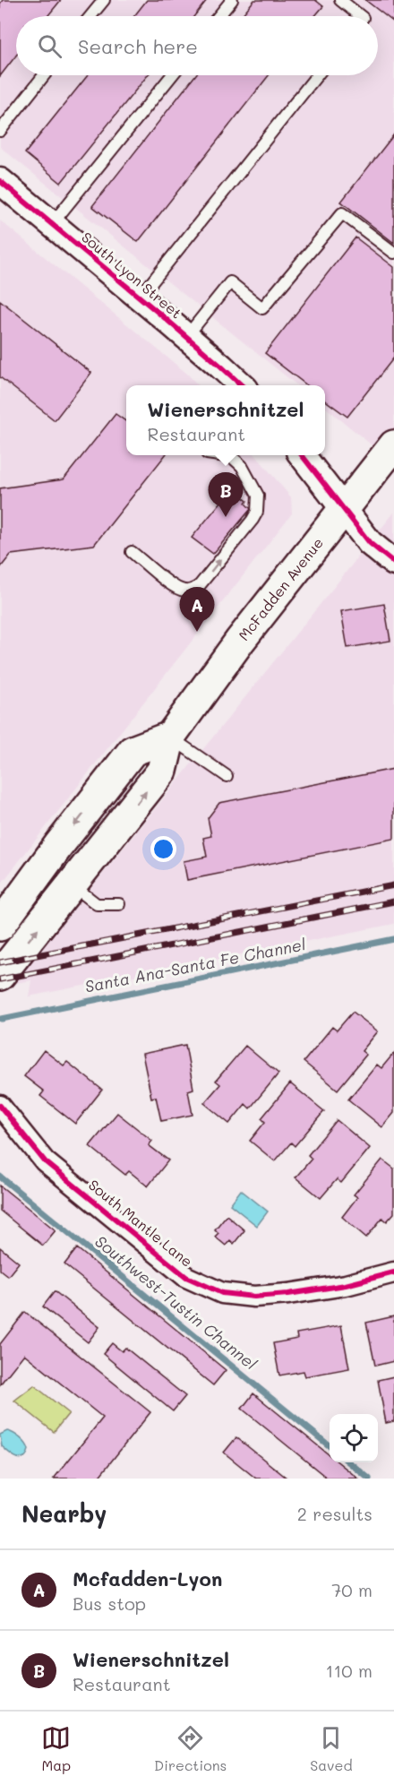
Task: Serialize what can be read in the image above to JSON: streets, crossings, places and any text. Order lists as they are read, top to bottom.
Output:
{
  "streets": {
    "main road": ["McFadden Avenue"],
    "street": ["South Lyon Street", "South Mantle Lane"]
  },
  "water": ["Santa Ana-Santa Fe Channel", "Southwest-Tustin Channel"],
  "page": {
    "search": "Search here",
    "popup": ["Wienerschnitzel", "Restaurant"],
    "pins": ["B", "A"],
    "heading": ["Nearby", "2 results"],
    "list": [
      {
        "mark": "A",
        "name": "Mcfadden-Lyon",
        "note": "Bus stop",
        "value": "70 m"
      },
      {
        "mark": "B",
        "name": "Wienerschnitzel",
        "note": "Restaurant",
        "value": "110 m"
      }
    ],
    "nav": ["Map", "Directions", "Saved"]
  }
}
